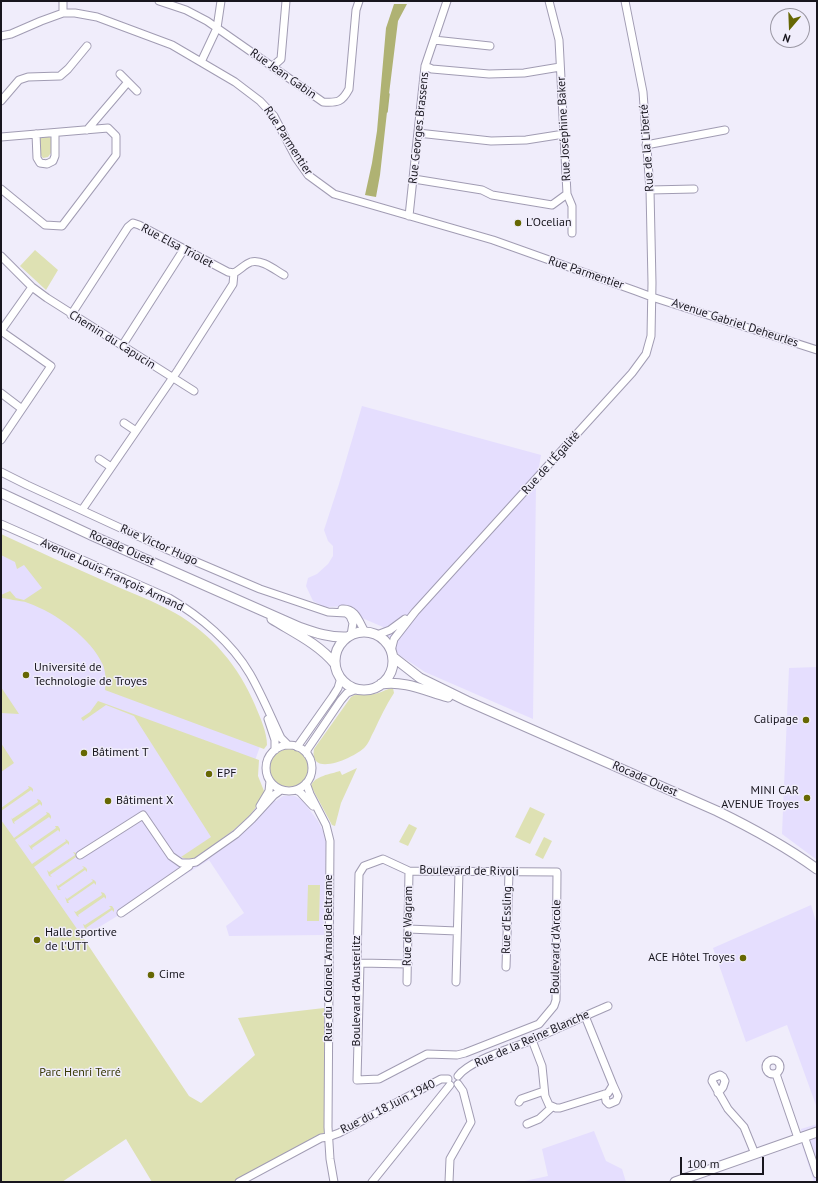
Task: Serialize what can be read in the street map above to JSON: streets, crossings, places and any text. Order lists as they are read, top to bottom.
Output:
{
  "streets": {
    "main road": ["Rocade Ouest"],
    "street": [
      "Rue Jean Gabin",
      "Rue Georges Brassens",
      "Rue Joséphine Baker",
      "Rue Parmentier",
      "Rue de la Liberté",
      "Rue Elsa Triolet",
      "Avenue Gabriel Deheurles",
      "Chemin du Capucin",
      "Rue de l'Égalité",
      "Rue Victor Hugo",
      "Avenue Louis François Armand",
      "Boulevard de Rivoli",
      "Rue d'Essling",
      "Rue de Wagram",
      "Boulevard d'Arcole",
      "Rue du Colonel Arnaud Beltrame",
      "Boulevard d'Austerlitz",
      "Rue de la Reine Blanche",
      "Rue du 18 Juin 1940"
    ]
  },
  "crossings": [
    ["Rue Georges Brassens", "Rue Joséphine Baker"],
    ["Rue Georges Brassens", "Rue Parmentier"],
    ["Rue Parmentier", "Rue de la Liberté"],
    ["Rue Parmentier", "Avenue Gabriel Deheurles"],
    ["Rue Parmentier", "Rue de l'Égalité"],
    ["Rue de la Liberté", "Avenue Gabriel Deheurles"],
    ["Rue de la Liberté", "Rue de l'Égalité"],
    ["Rue Elsa Triolet", "Chemin du Capucin"],
    ["Avenue Gabriel Deheurles", "Rue de l'Égalité"],
    ["Rue Victor Hugo", "Rocade Ouest"],
    ["Avenue Louis François Armand", "Rue du Colonel Arnaud Beltrame"],
    ["Boulevard de Rivoli", "Rue d'Essling"],
    ["Boulevard de Rivoli", "Rue de Wagram"],
    ["Boulevard de Rivoli", "Boulevard d'Arcole"],
    ["Boulevard de Rivoli", "Boulevard d'Austerlitz"],
    ["Boulevard d'Arcole", "Boulevard d'Austerlitz"],
    ["Rue du Colonel Arnaud Beltrame", "Rue du 18 Juin 1940"],
    ["Rue de la Reine Blanche", "Rue du 18 Juin 1940"]
  ],
  "parks": ["Parc Henri Terré"],
  "places": [
    "L'Ocelian",
    "Université de Technologie de Troyes",
    "Calipage",
    "Bâtiment T",
    "EPF",
    "MINI CAR AVENUE Troyes",
    "Bâtiment X",
    "Halle sportive de l'UTT",
    "ACE Hôtel Troyes",
    "Cime"
  ],
  "scale_bar": "100 m",
  "north": "bottom"
}
